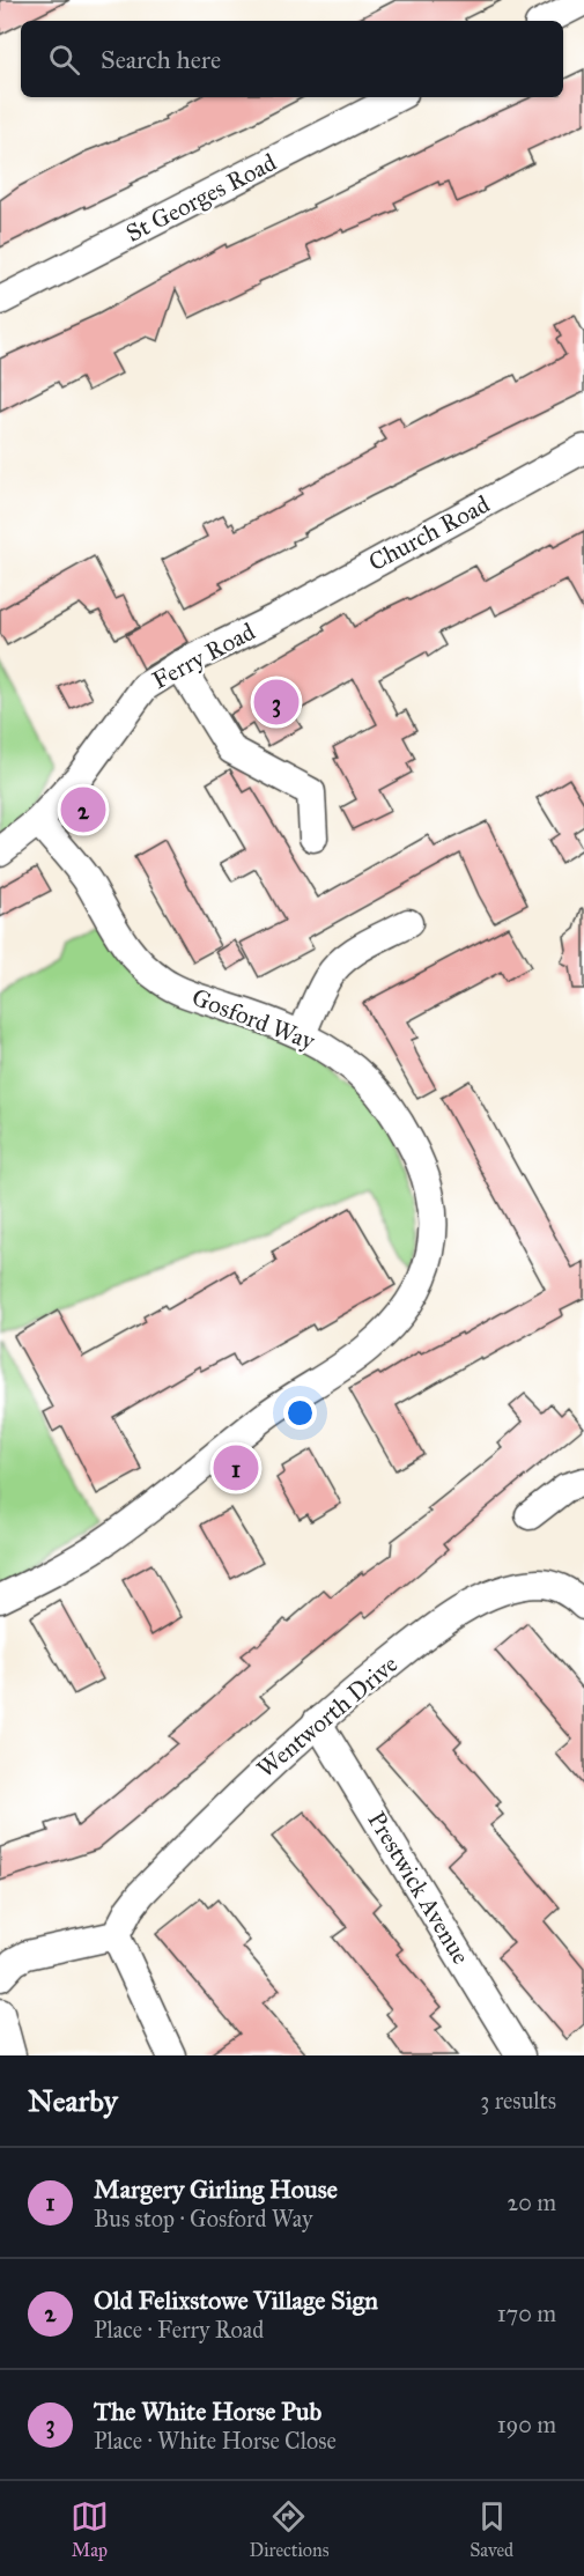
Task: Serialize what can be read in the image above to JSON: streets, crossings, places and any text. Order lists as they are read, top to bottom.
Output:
{
  "streets": {
    "street": [
      "St Georges Road",
      "Church Road",
      "Ferry Road",
      "Gosford Way",
      "Wentworth Drive",
      "Prestwick Avenue"
    ]
  },
  "crossings": [
    ["Church Road", "Ferry Road"],
    ["Ferry Road", "Gosford Way"],
    ["Wentworth Drive", "Prestwick Avenue"]
  ],
  "page": {
    "search": "Search here",
    "pins": ["3", "2", "1"],
    "heading": ["Nearby", "3 results"],
    "list": [
      {
        "mark": "1",
        "name": "Margery Girling House",
        "note": "Bus stop · Gosford Way",
        "value": "20 m"
      },
      {
        "mark": "2",
        "name": "Old Felixstowe Village Sign",
        "note": "Place · Ferry Road",
        "value": "170 m"
      },
      {
        "mark": "3",
        "name": "The White Horse Pub",
        "note": "Place · White Horse Close",
        "value": "190 m"
      }
    ],
    "nav": ["Map", "Directions", "Saved"]
  }
}
